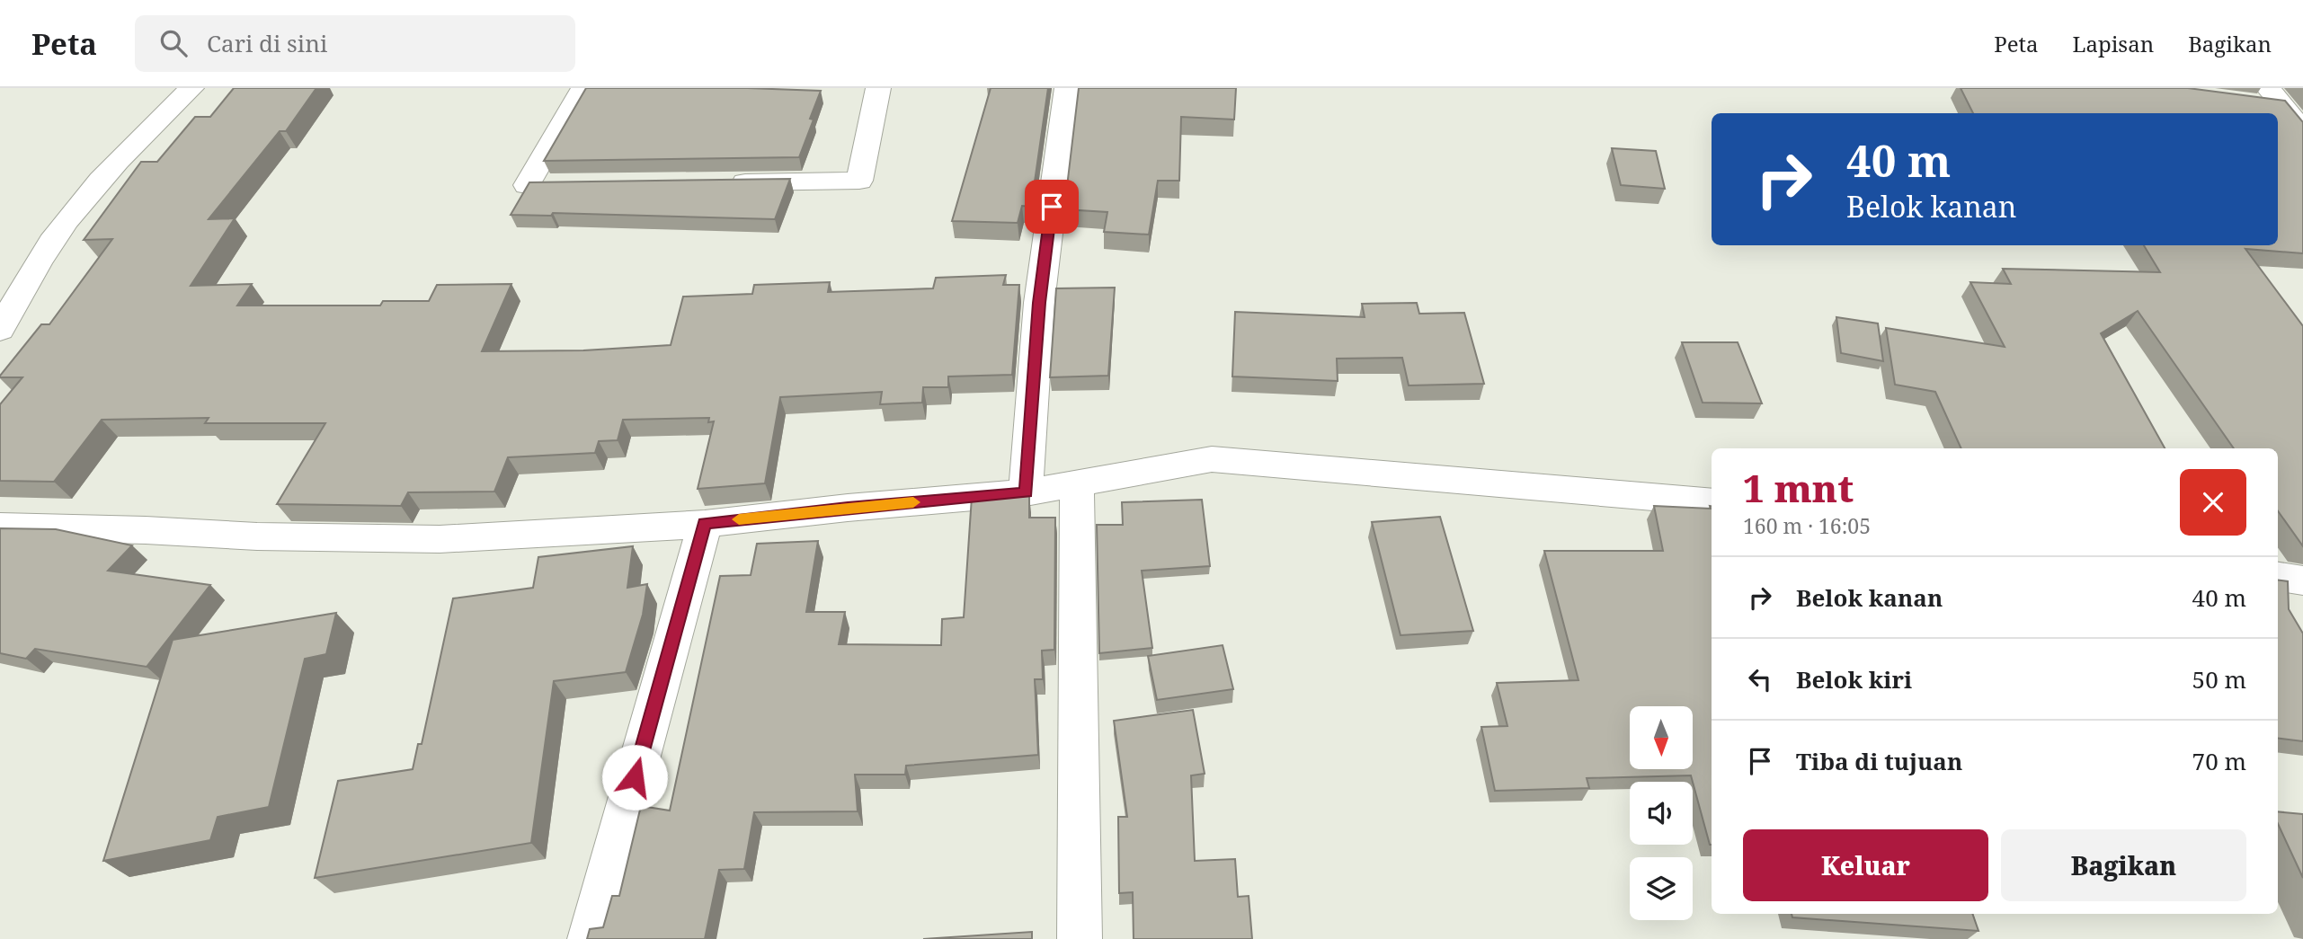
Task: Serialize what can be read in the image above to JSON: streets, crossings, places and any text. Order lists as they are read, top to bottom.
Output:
{
  "north": "bottom",
  "page": {
    "header": "Peta",
    "search": "Cari di sini",
    "nav": ["Peta", "Lapisan", "Bagikan"],
    "turn": ["40 m", "Belok kanan"],
    "heading": ["1 mnt", "160 m · 16:05"],
    "list": [
      {
        "name": "Belok kanan",
        "value": "40 m"
      },
      {
        "name": "Belok kiri",
        "value": "50 m"
      },
      {
        "name": "Tiba di tujuan",
        "value": "70 m"
      }
    ],
    "buttons": ["Keluar", "Bagikan"]
  }
}
